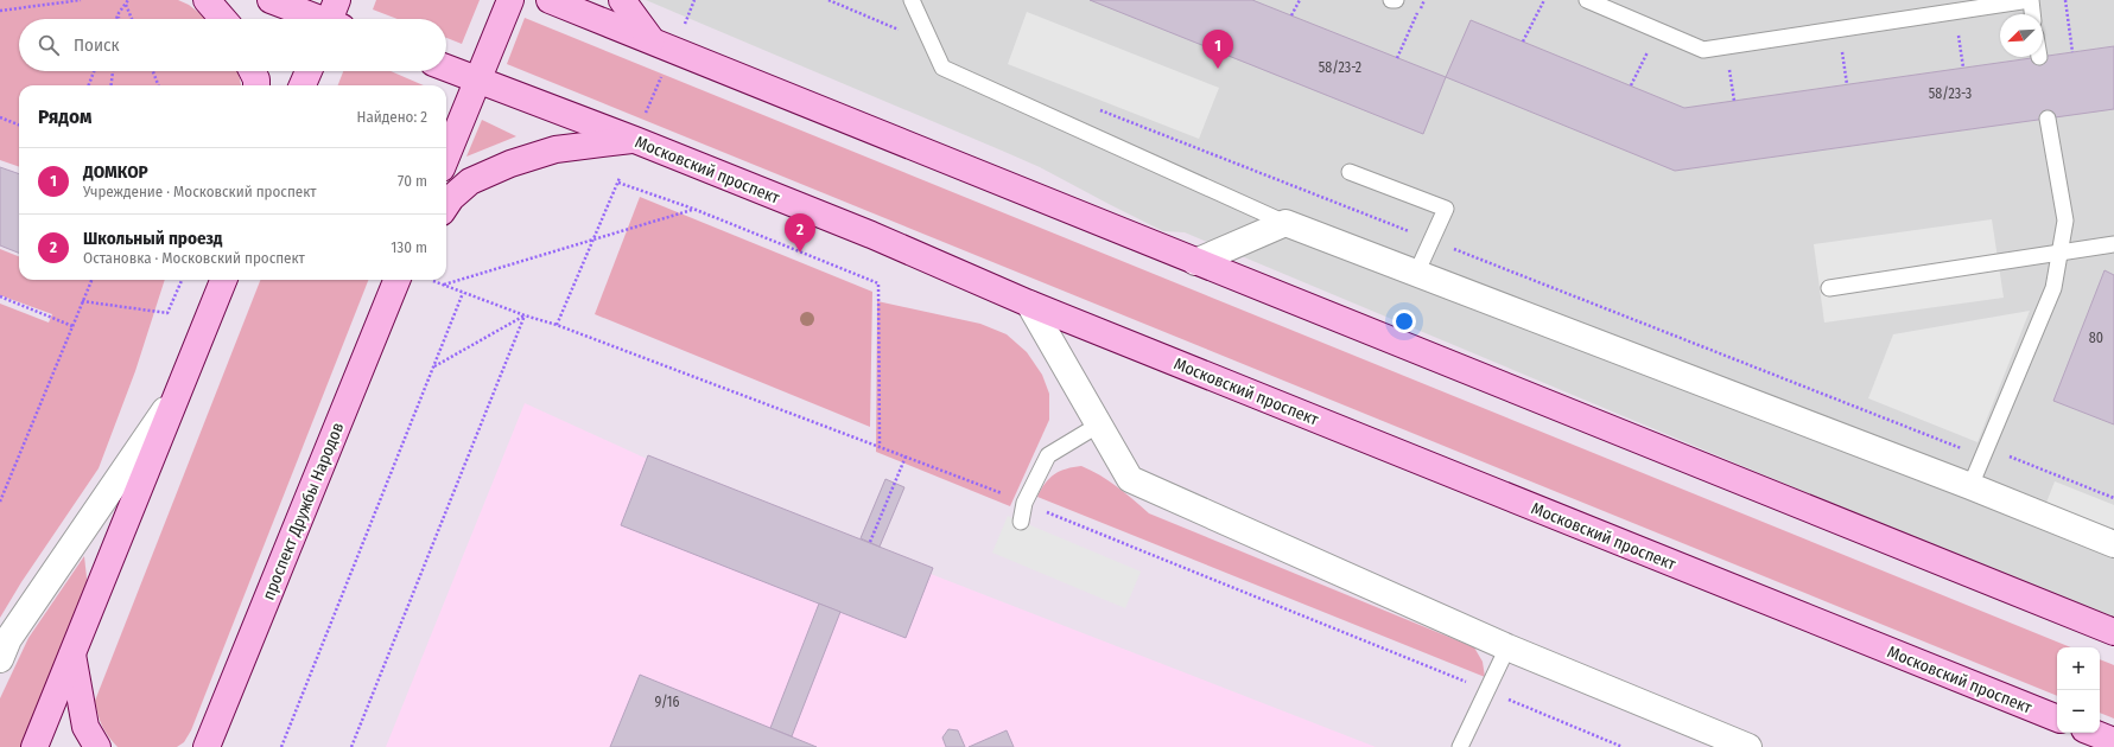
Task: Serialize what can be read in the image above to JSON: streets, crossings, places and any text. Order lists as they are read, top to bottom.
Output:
{
  "streets": {
    "main road": ["Московский проспект", "проспект Дружбы Народов"]
  },
  "house_numbers": [
    "58/23-2",
    "58/23-3",
    "80",
    "9/16"
  ],
  "north": "bottom left",
  "page": {
    "search": "Поиск",
    "pins": ["1", "2"],
    "heading": ["Рядом", "Найдено: 2"],
    "list": [
      {
        "mark": "1",
        "name": "ДОМКОР",
        "note": "Учреждение · Московский проспект",
        "value": "70 m"
      },
      {
        "mark": "2",
        "name": "Школьный проезд",
        "note": "Остановка · Московский проспект",
        "value": "130 m"
      }
    ],
    "map_buttons": ["+", "−"]
  }
}
